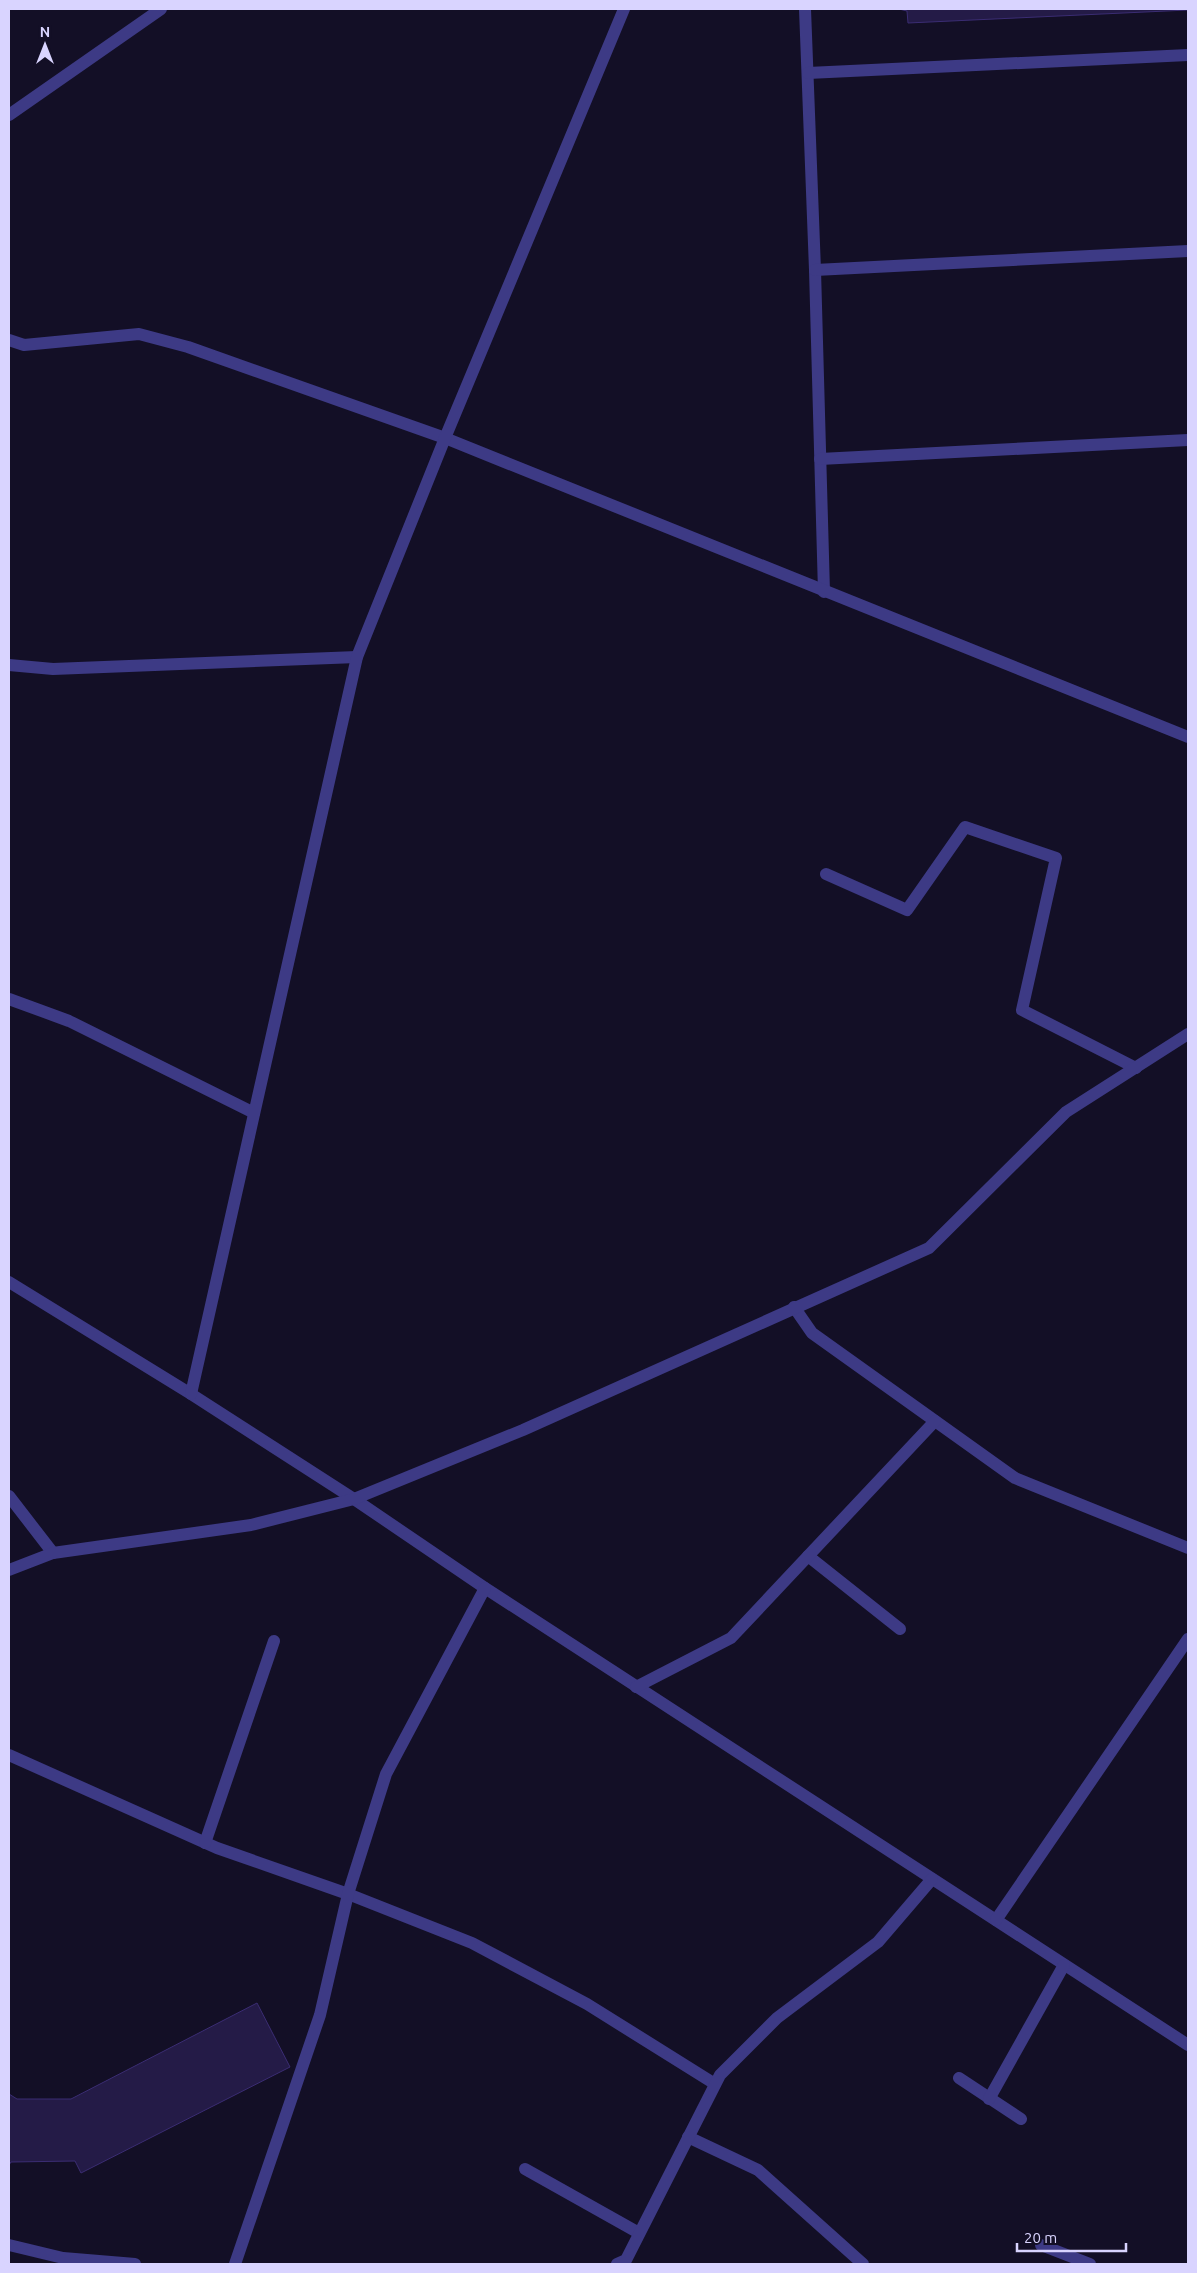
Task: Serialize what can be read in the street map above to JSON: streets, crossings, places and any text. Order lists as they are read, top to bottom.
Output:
{
  "scale_bar": "20 m",
  "north": "top"
}
